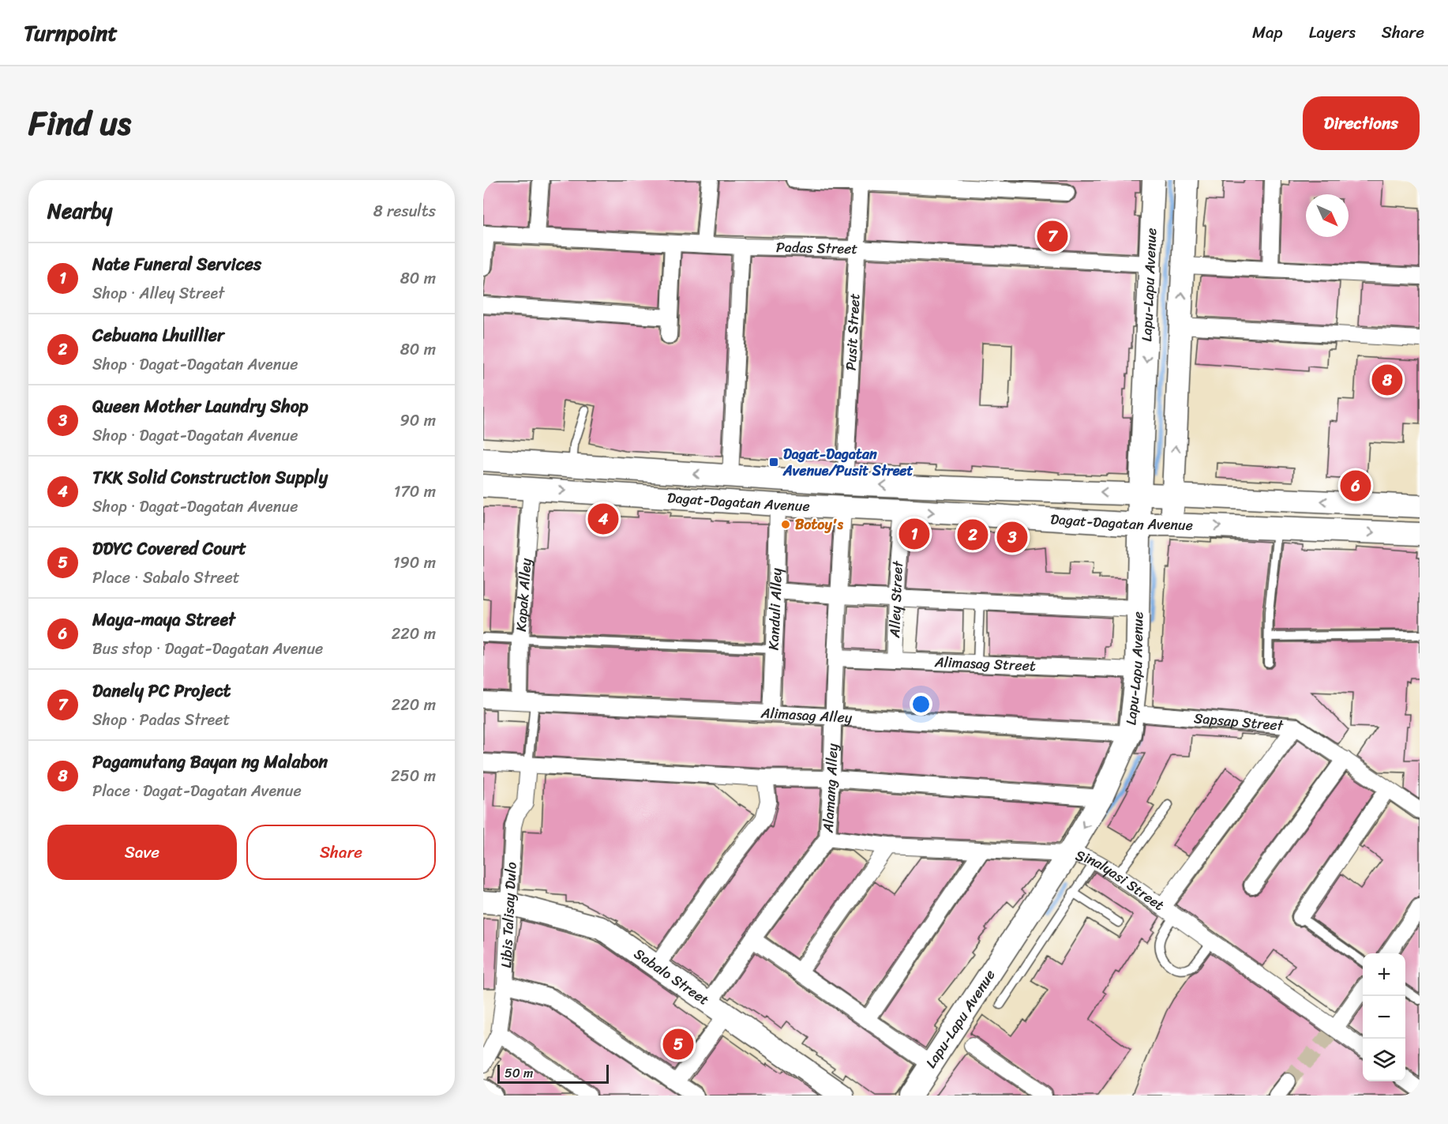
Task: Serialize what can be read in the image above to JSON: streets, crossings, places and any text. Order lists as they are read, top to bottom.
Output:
{
  "streets": {
    "main road": ["Lapu-Lapu Avenue", "Dagat-Dagatan Avenue", "Sabalo Street"],
    "street": [
      "Padas Street",
      "Pusit Street",
      "Kapak Alley",
      "Alley Street",
      "Kanduli Alley",
      "Alimasag Street",
      "Alimasag Alley",
      "Sapsap Street",
      "Alamang Alley",
      "Sinalyasi Street",
      "Libis Talisay Dulo"
    ]
  },
  "crossings": [
    ["Padas Street", "Lapu-Lapu Avenue"],
    ["Padas Street", "Pusit Street"],
    ["Lapu-Lapu Avenue", "Dagat-Dagatan Avenue"],
    ["Lapu-Lapu Avenue", "Alimasag Street"],
    ["Lapu-Lapu Avenue", "Alimasag Alley"],
    ["Lapu-Lapu Avenue", "Sinalyasi Street"],
    ["Pusit Street", "Dagat-Dagatan Avenue"],
    ["Dagat-Dagatan Avenue", "Kapak Alley"],
    ["Dagat-Dagatan Avenue", "Alley Street"],
    ["Dagat-Dagatan Avenue", "Kanduli Alley"],
    ["Dagat-Dagatan Avenue", "Alamang Alley"],
    ["Kapak Alley", "Alimasag Alley"],
    ["Alley Street", "Alimasag Street"],
    ["Kanduli Alley", "Alimasag Alley"],
    ["Alimasag Street", "Alamang Alley"],
    ["Alimasag Alley", "Alamang Alley"],
    ["Alamang Alley", "Sinalyasi Street"],
    ["Alamang Alley", "Sabalo Street"],
    ["Libis Talisay Dulo", "Sabalo Street"]
  ],
  "places": {
    "transit": ["Dagat-Dagatan Avenue/Pusit Street"],
    "other": ["Botoy's"]
  },
  "scale_bar": "50 m",
  "north": "bottom right",
  "page": {
    "header": "Turnpoint",
    "nav": ["Map", "Layers", "Share"],
    "title": "Find us",
    "buttons": [
      "Directions",
      ["Save", "Share"]
    ],
    "heading": ["Nearby", "8 results"],
    "pins": [
      "7",
      "8",
      "6",
      "4",
      "1",
      "2",
      "3",
      "5"
    ],
    "list": [
      {
        "mark": "1",
        "name": "Nate Funeral Services",
        "note": "Shop · Alley Street",
        "value": "80 m"
      },
      {
        "mark": "2",
        "name": "Cebuana Lhuillier",
        "note": "Shop · Dagat-Dagatan Avenue",
        "value": "80 m"
      },
      {
        "mark": "3",
        "name": "Queen Mother Laundry Shop",
        "note": "Shop · Dagat-Dagatan Avenue",
        "value": "90 m"
      },
      {
        "mark": "4",
        "name": "TKK Solid Construction Supply",
        "note": "Shop · Dagat-Dagatan Avenue",
        "value": "170 m"
      },
      {
        "mark": "5",
        "name": "DDYC Covered Court",
        "note": "Place · Sabalo Street",
        "value": "190 m"
      },
      {
        "mark": "6",
        "name": "Maya-maya Street",
        "note": "Bus stop · Dagat-Dagatan Avenue",
        "value": "220 m"
      },
      {
        "mark": "7",
        "name": "Danely PC Project",
        "note": "Shop · Padas Street",
        "value": "220 m"
      },
      {
        "mark": "8",
        "name": "Pagamutang Bayan ng Malabon",
        "note": "Place · Dagat-Dagatan Avenue",
        "value": "250 m"
      }
    ],
    "map_buttons": ["+", "−"],
    "scale": "50 m"
  }
}
